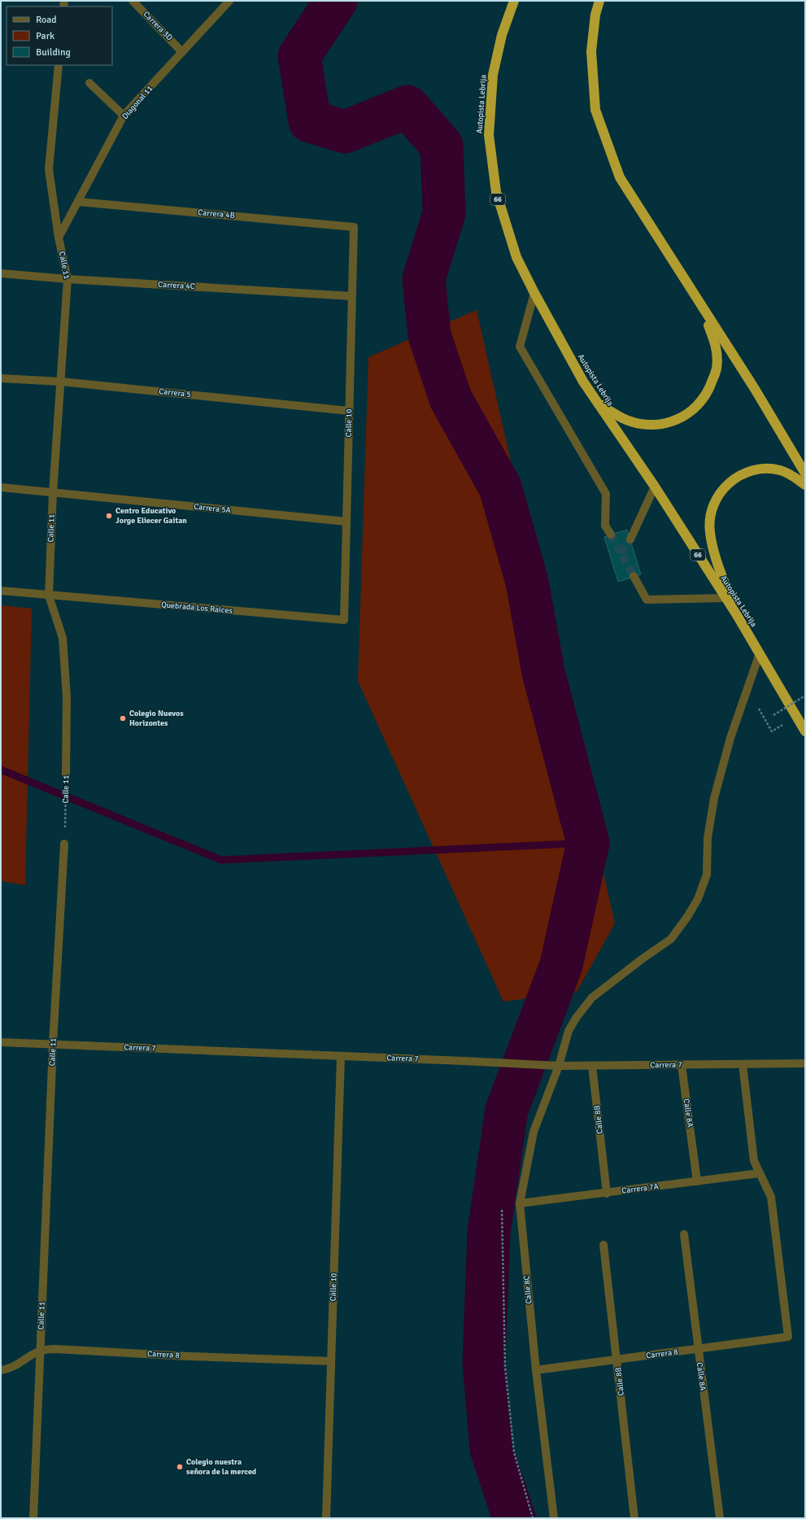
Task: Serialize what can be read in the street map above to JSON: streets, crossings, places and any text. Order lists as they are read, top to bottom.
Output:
{
  "streets": {
    "highway": ["Autopista Lebrija", "66"],
    "street": [
      "Carrera 3D",
      "Diagonal 11",
      "Carrera 4B",
      "Calle 11",
      "Carrera 4C",
      "Carrera 5",
      "Calle 10",
      "Carrera 5A",
      "Quebrada Los Raices",
      "Carrera 7",
      "Calle 8A",
      "Calle 8B",
      "Carrera 7A",
      "Calle 8C",
      "Carrera 8"
    ]
  },
  "crossings": [
    ["Carrera 3D", "Diagonal 11"],
    ["Diagonal 11", "Carrera 4B"],
    ["Diagonal 11", "Calle 11"],
    ["Autopista Lebrija", "Calle 8C"],
    ["Carrera 4B", "Calle 10"],
    ["Calle 11", "Carrera 4C"],
    ["Calle 11", "Carrera 5"],
    ["Calle 11", "Carrera 5A"],
    ["Calle 11", "Quebrada Los Raices"],
    ["Calle 11", "Carrera 7"],
    ["Calle 11", "Carrera 8"],
    ["Carrera 4C", "Calle 10"],
    ["Carrera 5", "Calle 10"],
    ["Calle 10", "Carrera 5A"],
    ["Calle 10", "Quebrada Los Raices"],
    ["Calle 10", "Carrera 7"],
    ["Calle 10", "Carrera 8"],
    ["Carrera 7", "Calle 8A"],
    ["Carrera 7", "Calle 8B"],
    ["Carrera 7", "Calle 8C"],
    ["Calle 8A", "Carrera 7A"],
    ["Calle 8A", "Carrera 8"],
    ["Calle 8B", "Carrera 7A"],
    ["Calle 8B", "Carrera 8"],
    ["Carrera 7A", "Calle 8C"],
    ["Carrera 7A", "Carrera 8"],
    ["Calle 8C", "Carrera 8"]
  ],
  "places": ["Centro Educativo Jorge Eliecer Gaitan", "Colegio Nuevos Horizontes", "Colegio nuestra señora de la merced"],
  "legend": ["Road", "Park", "Building"]
}
